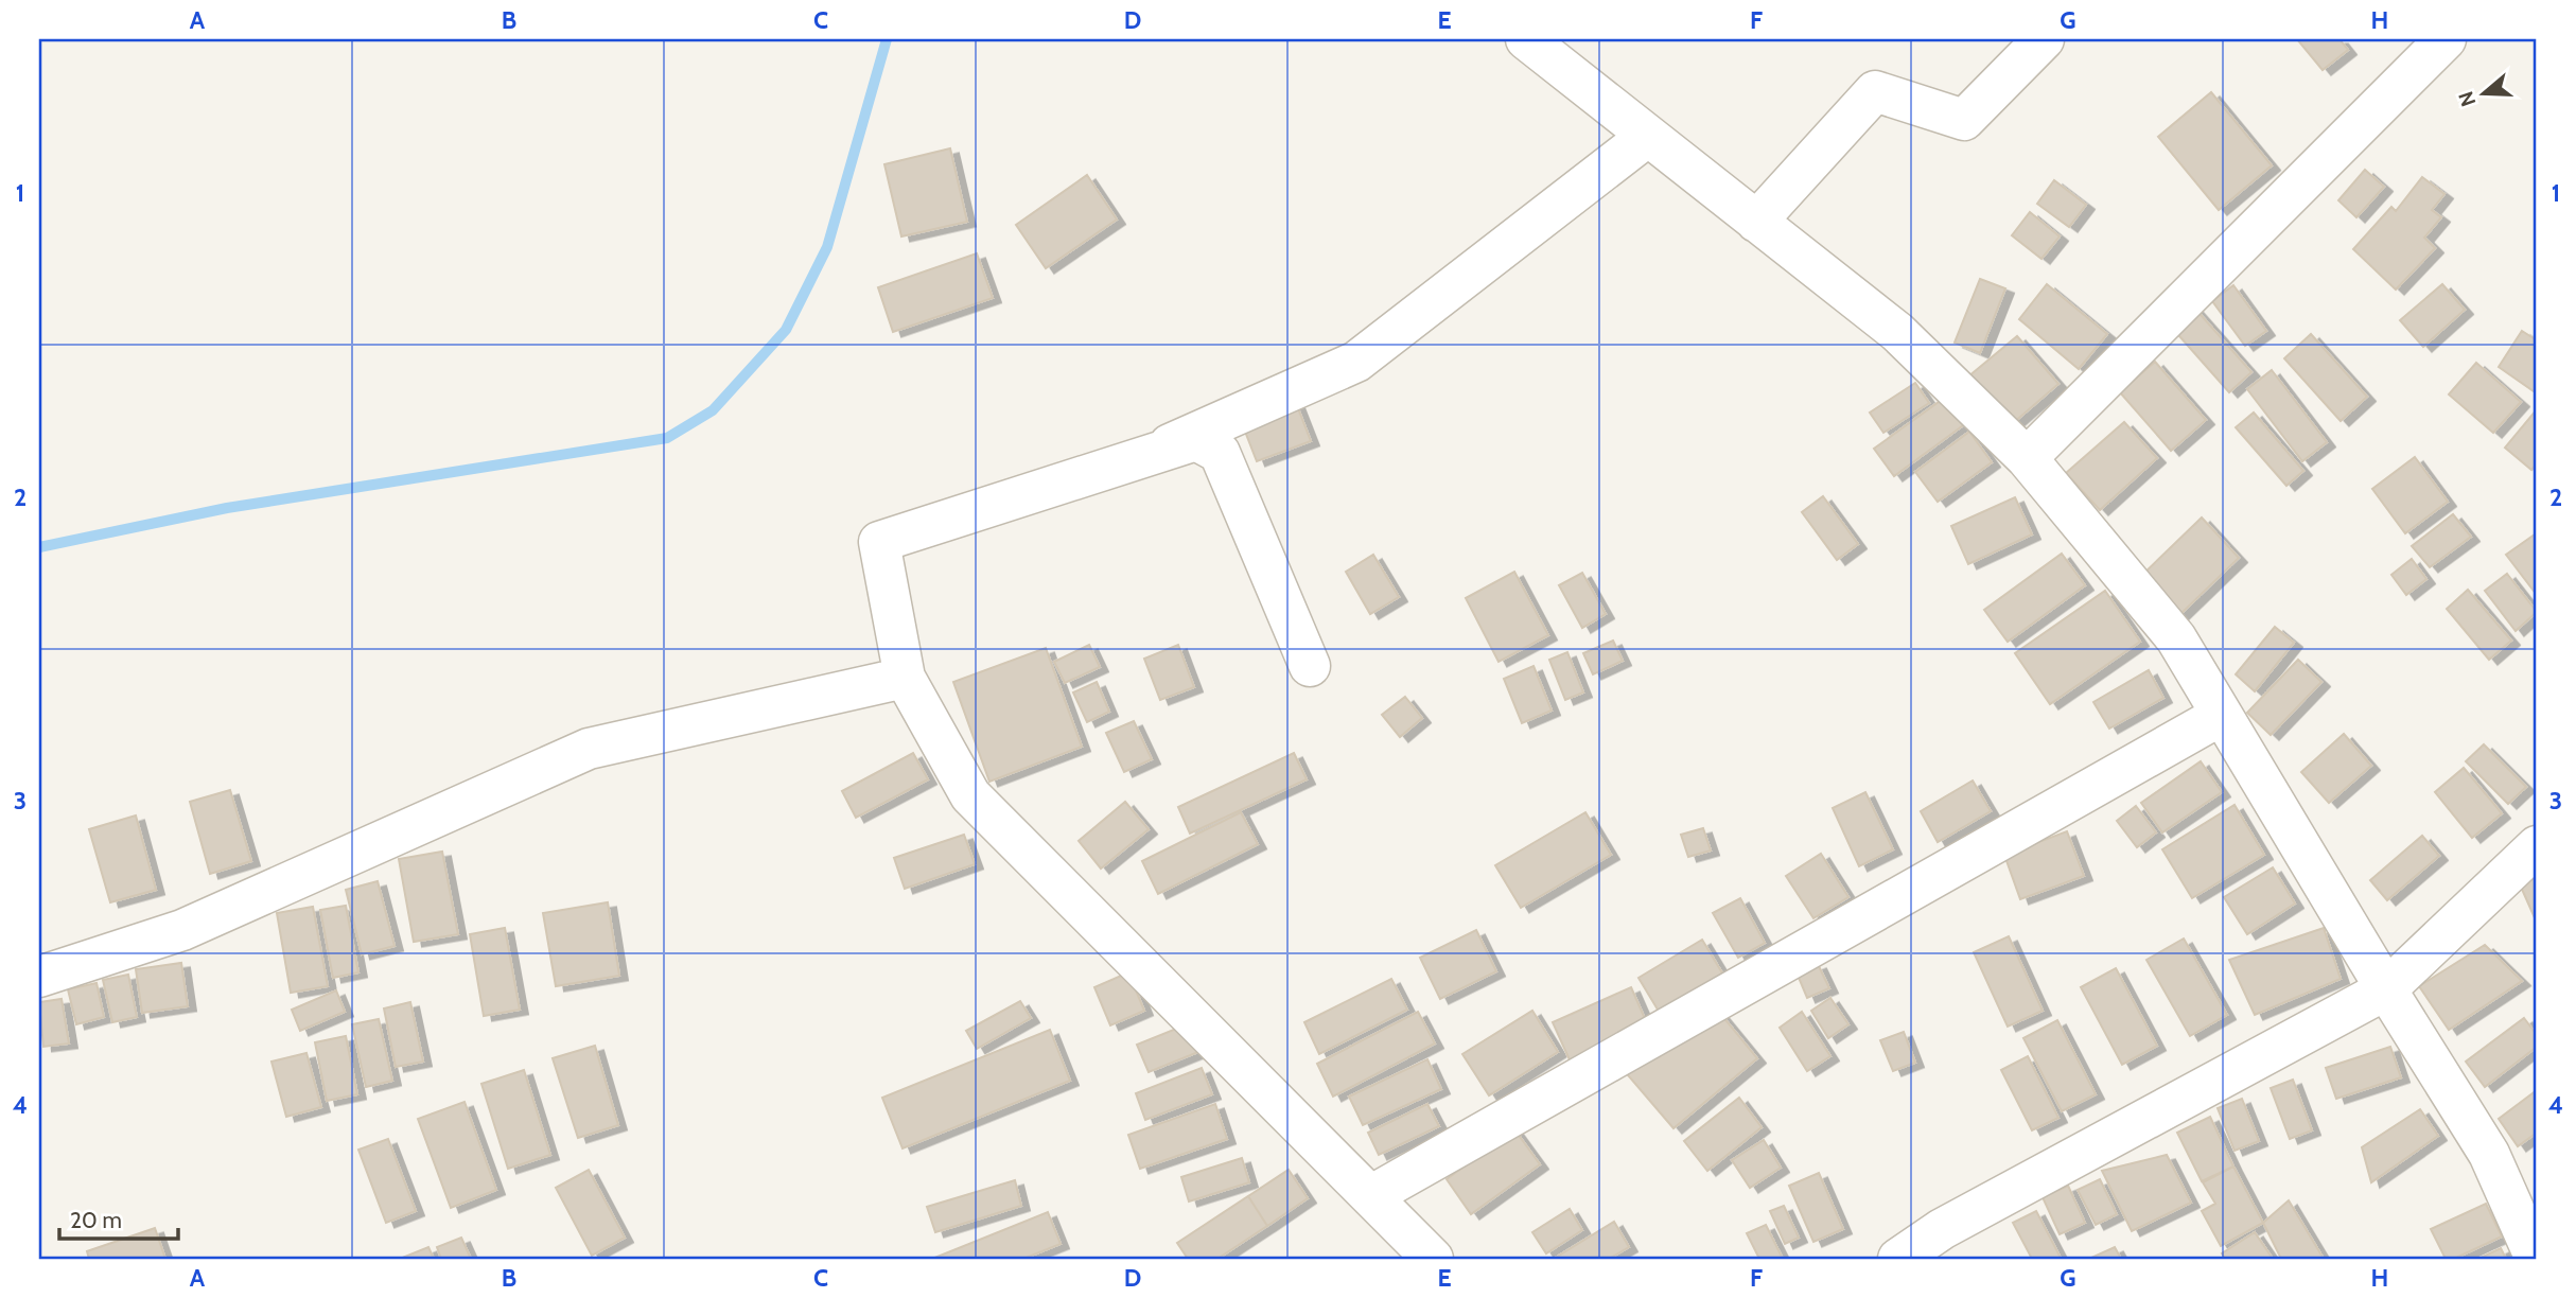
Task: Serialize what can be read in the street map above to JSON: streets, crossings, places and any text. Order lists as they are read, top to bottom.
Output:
{
  "scale_bar": "20 m",
  "north": "left",
  "grid": {
    "columns": [
      "A",
      "B",
      "C",
      "D",
      "E",
      "F",
      "G",
      "H"
    ],
    "rows": [
      "1",
      "2",
      "3",
      "4"
    ]
  }
}
